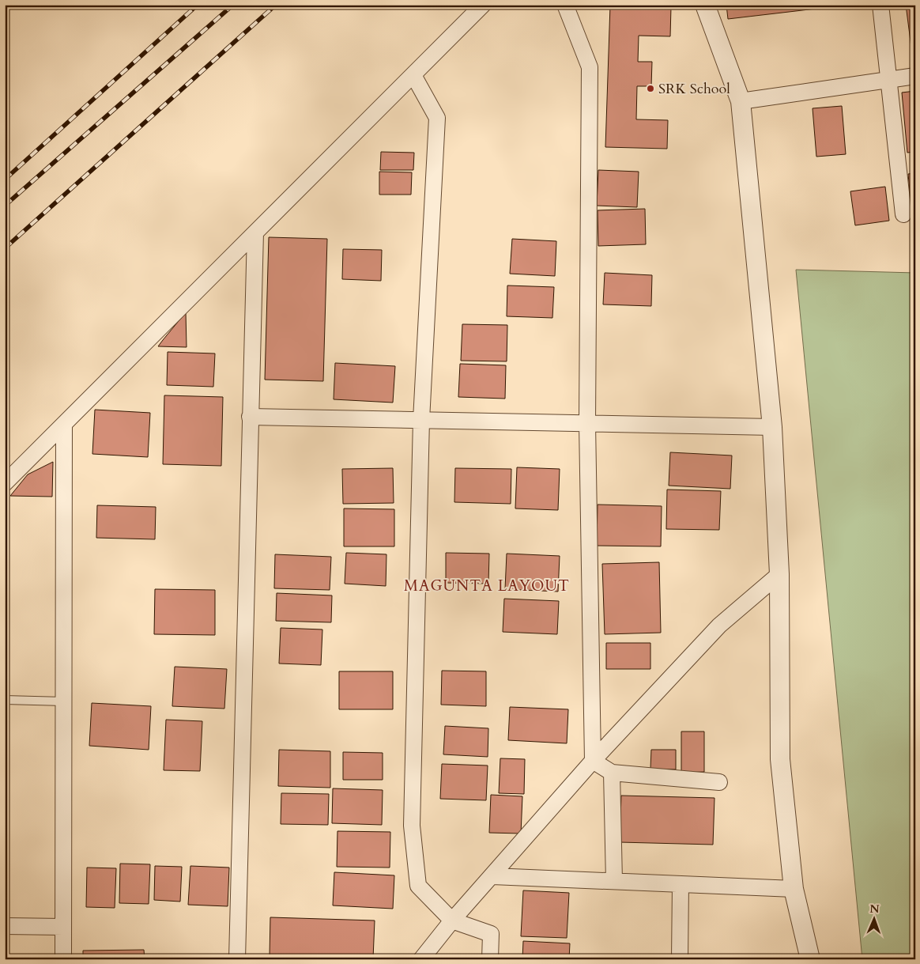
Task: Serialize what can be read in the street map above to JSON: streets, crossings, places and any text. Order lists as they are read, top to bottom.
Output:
{
  "districts": ["MAGUNTA LAYOUT"],
  "places": ["SRK School"],
  "north": "top"
}
